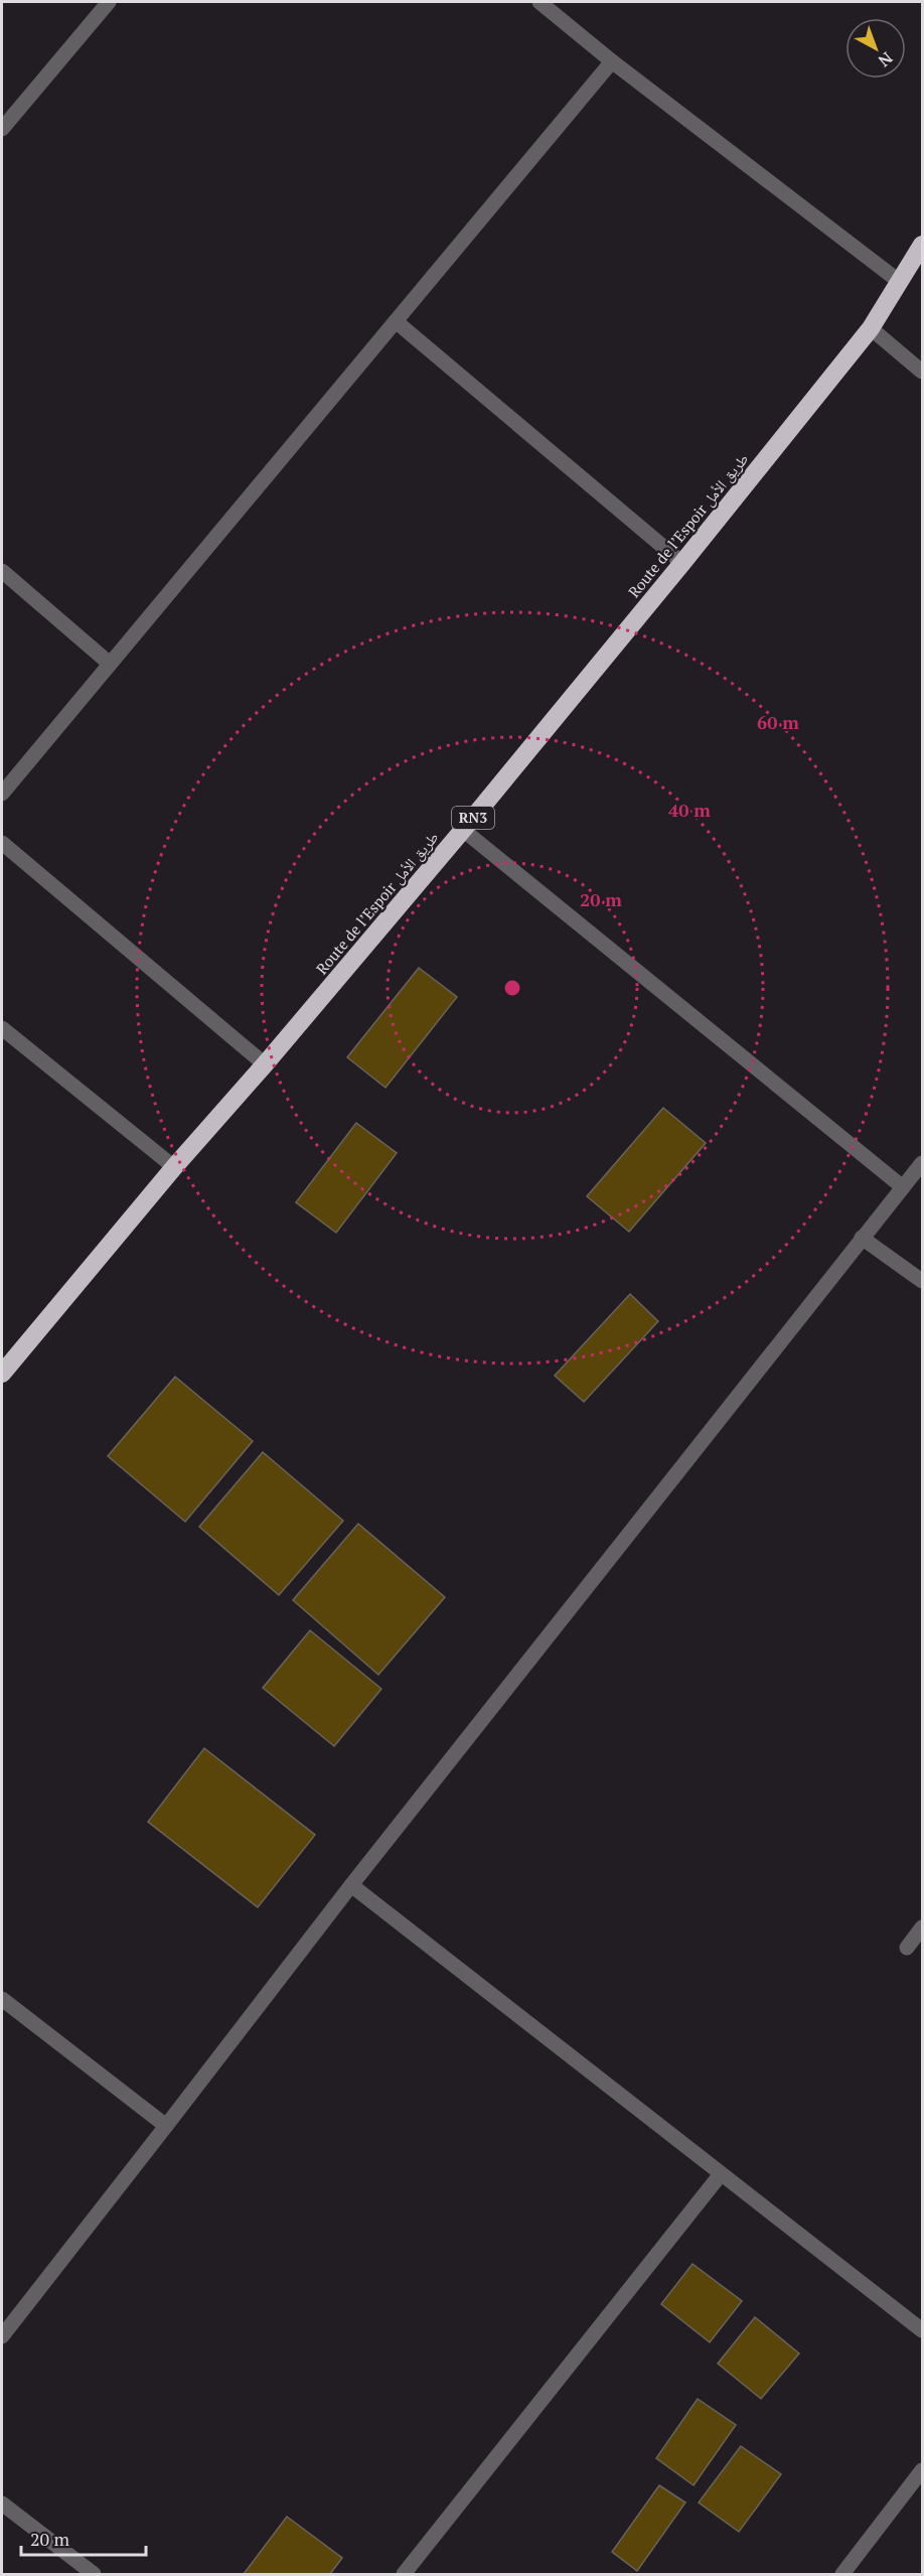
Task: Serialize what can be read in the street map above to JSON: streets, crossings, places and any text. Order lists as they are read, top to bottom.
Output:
{
  "streets": {
    "highway": ["Route de l’Espoir طريق الأمل", "RN3"]
  },
  "scale_bar": "20 m",
  "north": "bottom right",
  "rings": ["60 m", "40 m", "20 m"]
}
